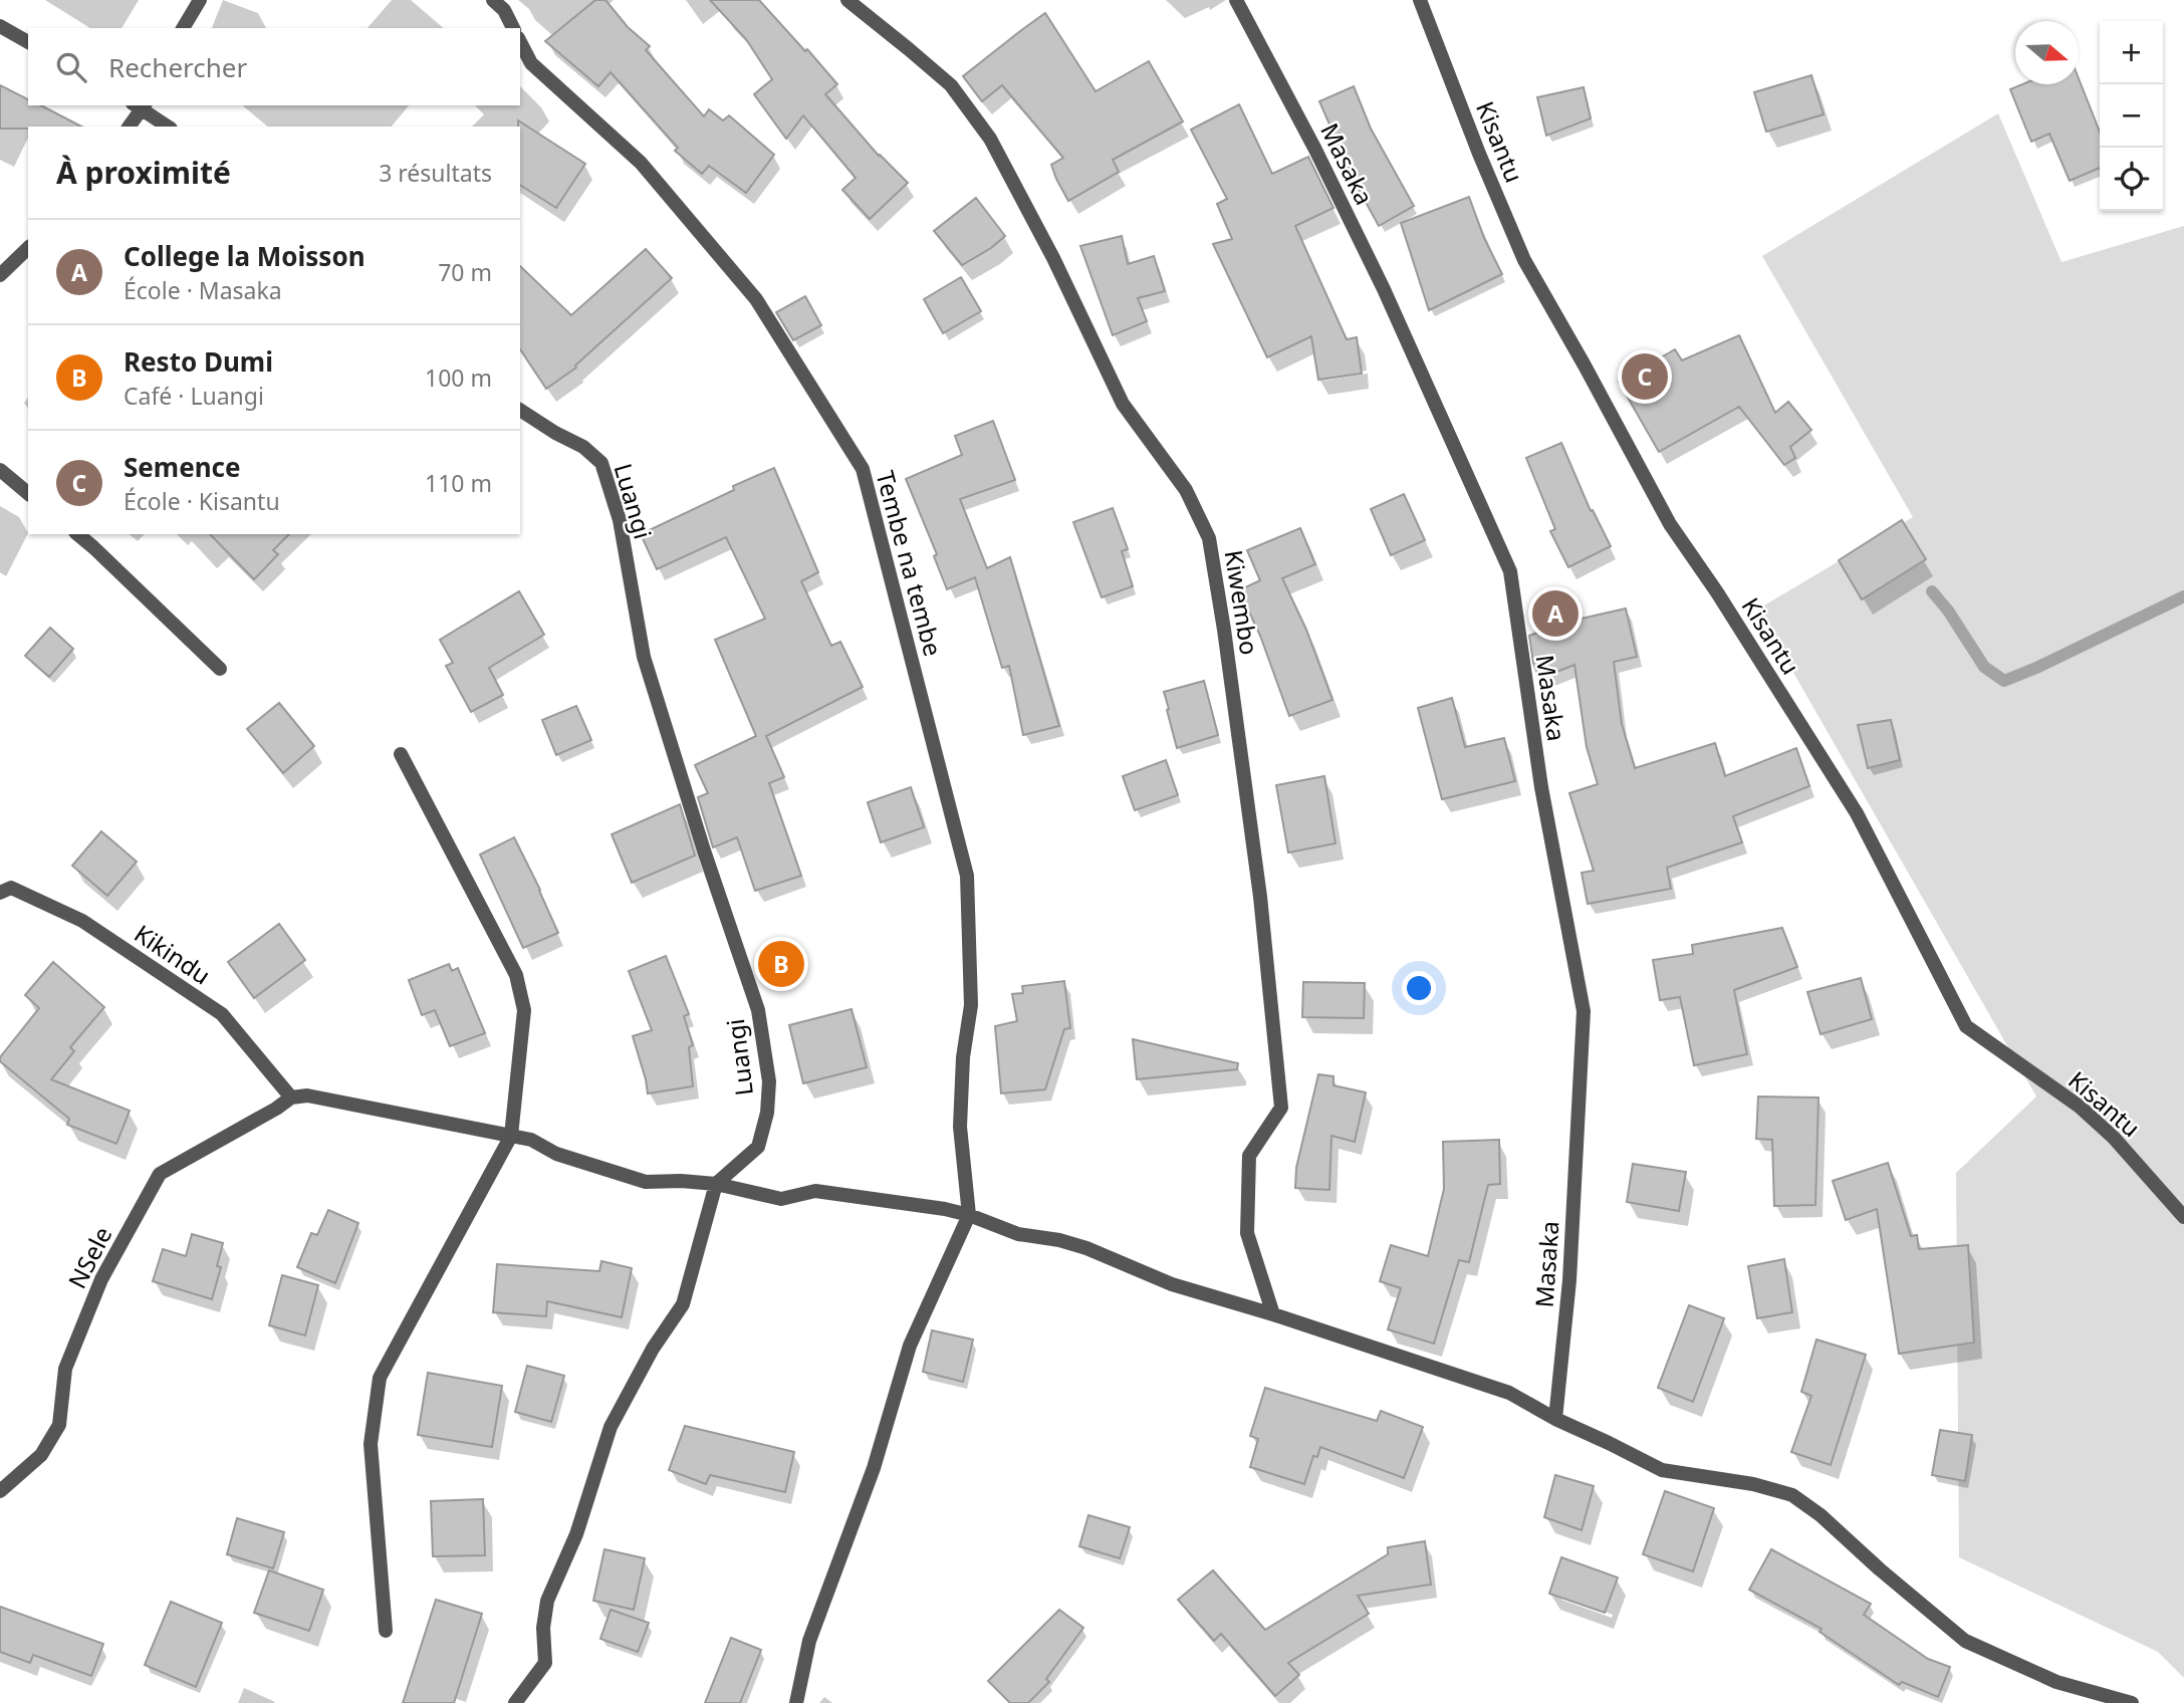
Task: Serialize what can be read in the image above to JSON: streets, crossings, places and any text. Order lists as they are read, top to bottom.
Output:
{
  "streets": {
    "street": [
      "Kisantu",
      "Masaka",
      "Luangi",
      "Tembe na tembe",
      "Kiwembo",
      "Kikindu",
      "NSele"
    ]
  },
  "crossings": [
    ["Kikindu", "NSele"]
  ],
  "north": "right",
  "page": {
    "map_buttons": ["+", "−"],
    "search": "Rechercher",
    "heading": ["À proximité", "3 résultats"],
    "list": [
      {
        "mark": "A",
        "name": "College la Moisson",
        "note": "École · Masaka",
        "value": "70 m"
      },
      {
        "mark": "B",
        "name": "Resto Dumi",
        "note": "Café · Luangi",
        "value": "100 m"
      },
      {
        "mark": "C",
        "name": "Semence",
        "note": "École · Kisantu",
        "value": "110 m"
      }
    ],
    "pins": ["C", "A", "B"]
  }
}
